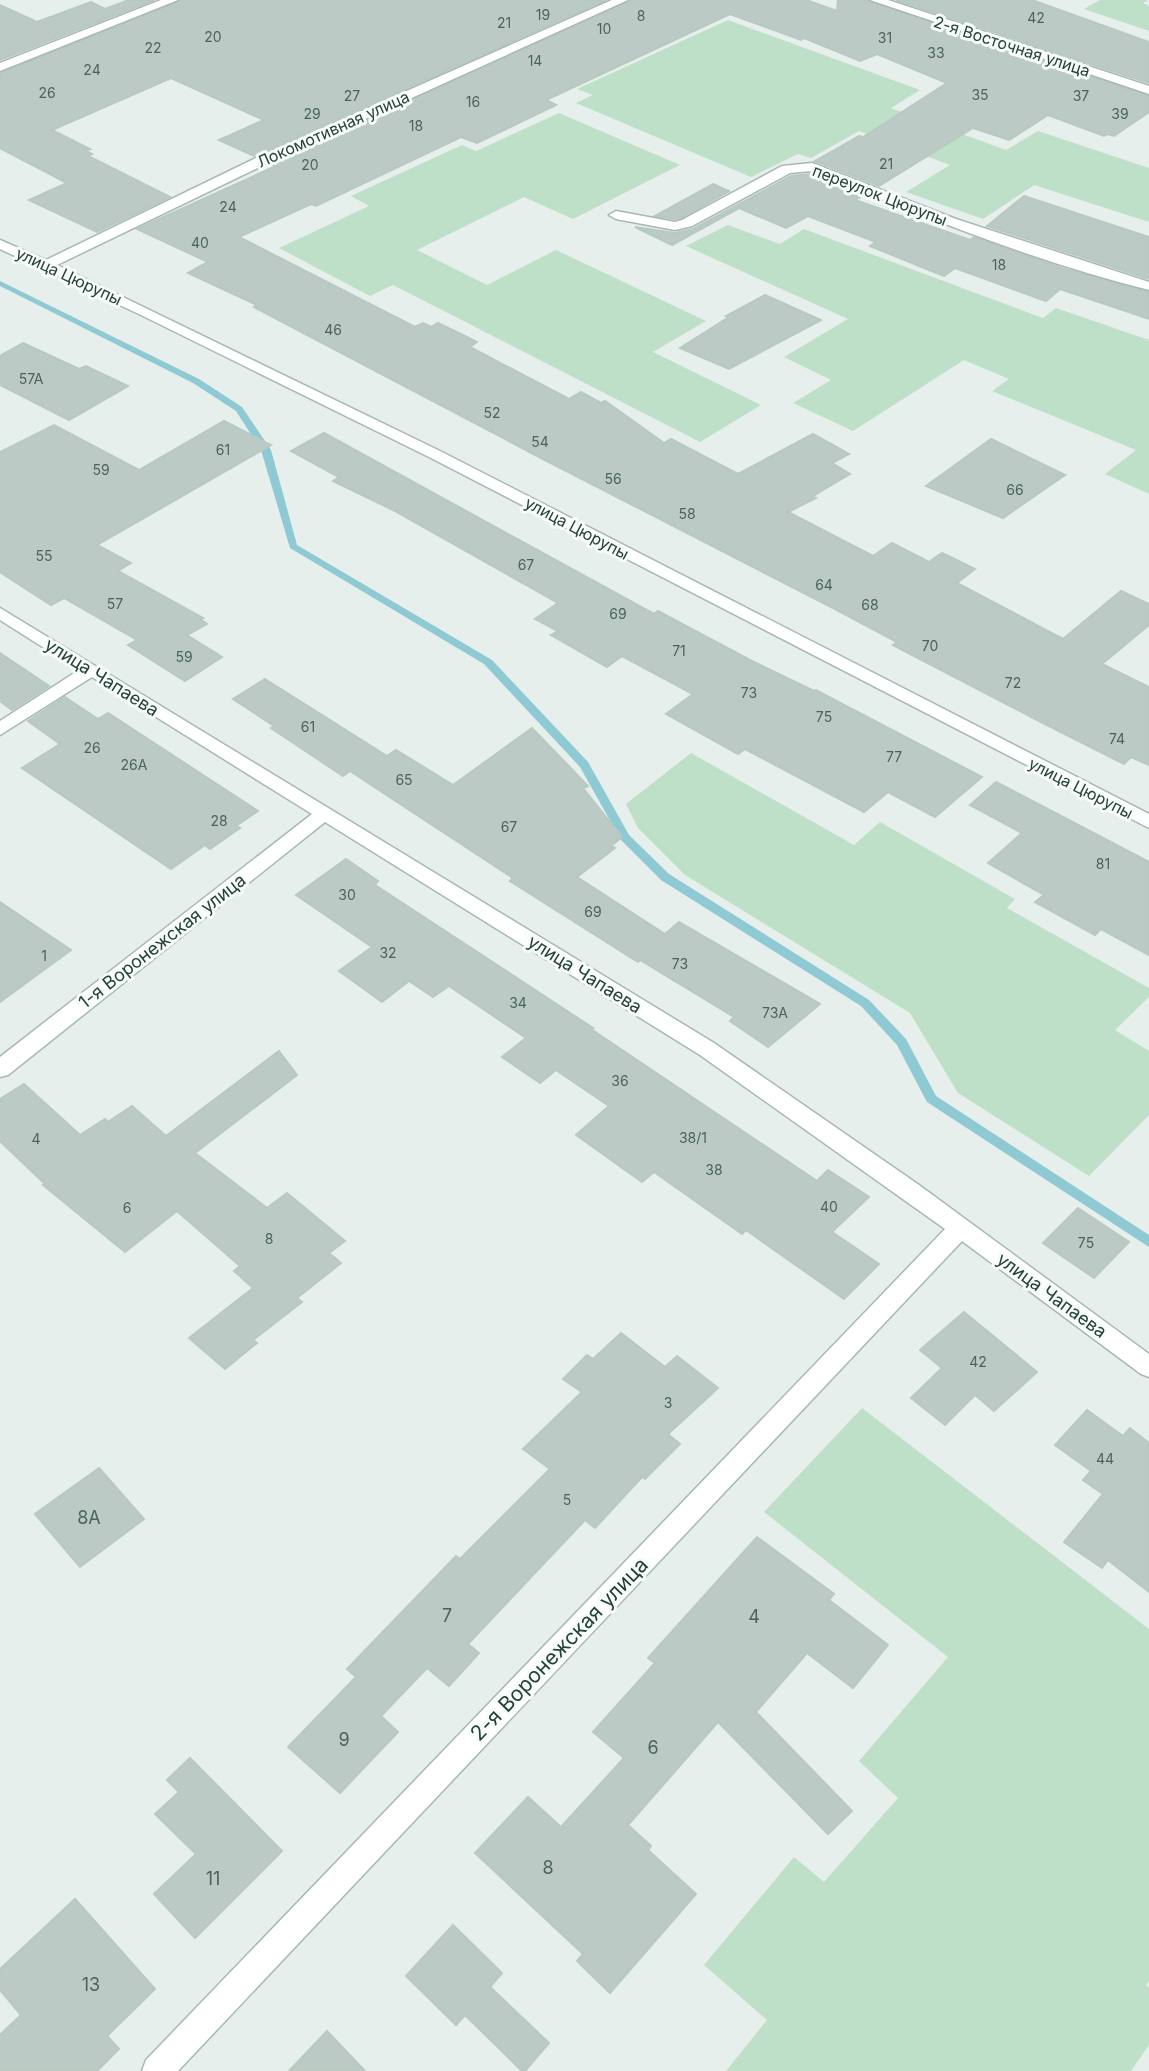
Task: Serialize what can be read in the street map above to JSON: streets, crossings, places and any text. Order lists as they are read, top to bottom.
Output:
{
  "streets": {
    "street": [
      "2-я Восточная улица",
      "Локомотивная улица",
      "переулок Цюрупы",
      "улица Цюрупы",
      "улица Чапаева",
      "1-я Воронежская улица",
      "2-я Воронежская улица"
    ]
  },
  "crossings": [
    ["Локомотивная улица", "улица Цюрупы"],
    ["улица Чапаева", "1-я Воронежская улица"],
    ["улица Чапаева", "2-я Воронежская улица"]
  ],
  "house_numbers": [
    "19",
    "8",
    "42",
    "21",
    "10",
    "20",
    "31",
    "22",
    "33",
    "14",
    "24",
    "26",
    "35",
    "27",
    "37",
    "16",
    "29",
    "39",
    "18",
    "21",
    "20",
    "24",
    "40",
    "18",
    "46",
    "57А",
    "52",
    "54",
    "61",
    "59",
    "56",
    "66",
    "58",
    "55",
    "67",
    "64",
    "57",
    "68",
    "69",
    "70",
    "71",
    "59",
    "72",
    "73",
    "75",
    "61",
    "74",
    "26",
    "77",
    "26А",
    "65",
    "28",
    "67",
    "81",
    "30",
    "69",
    "32",
    "1",
    "73",
    "34",
    "73А",
    "36",
    "38/1",
    "4",
    "38",
    "40",
    "6",
    "8",
    "75",
    "42",
    "3",
    "44",
    "5",
    "8А",
    "7",
    "4",
    "9",
    "6",
    "8",
    "11",
    "13"
  ]
}
